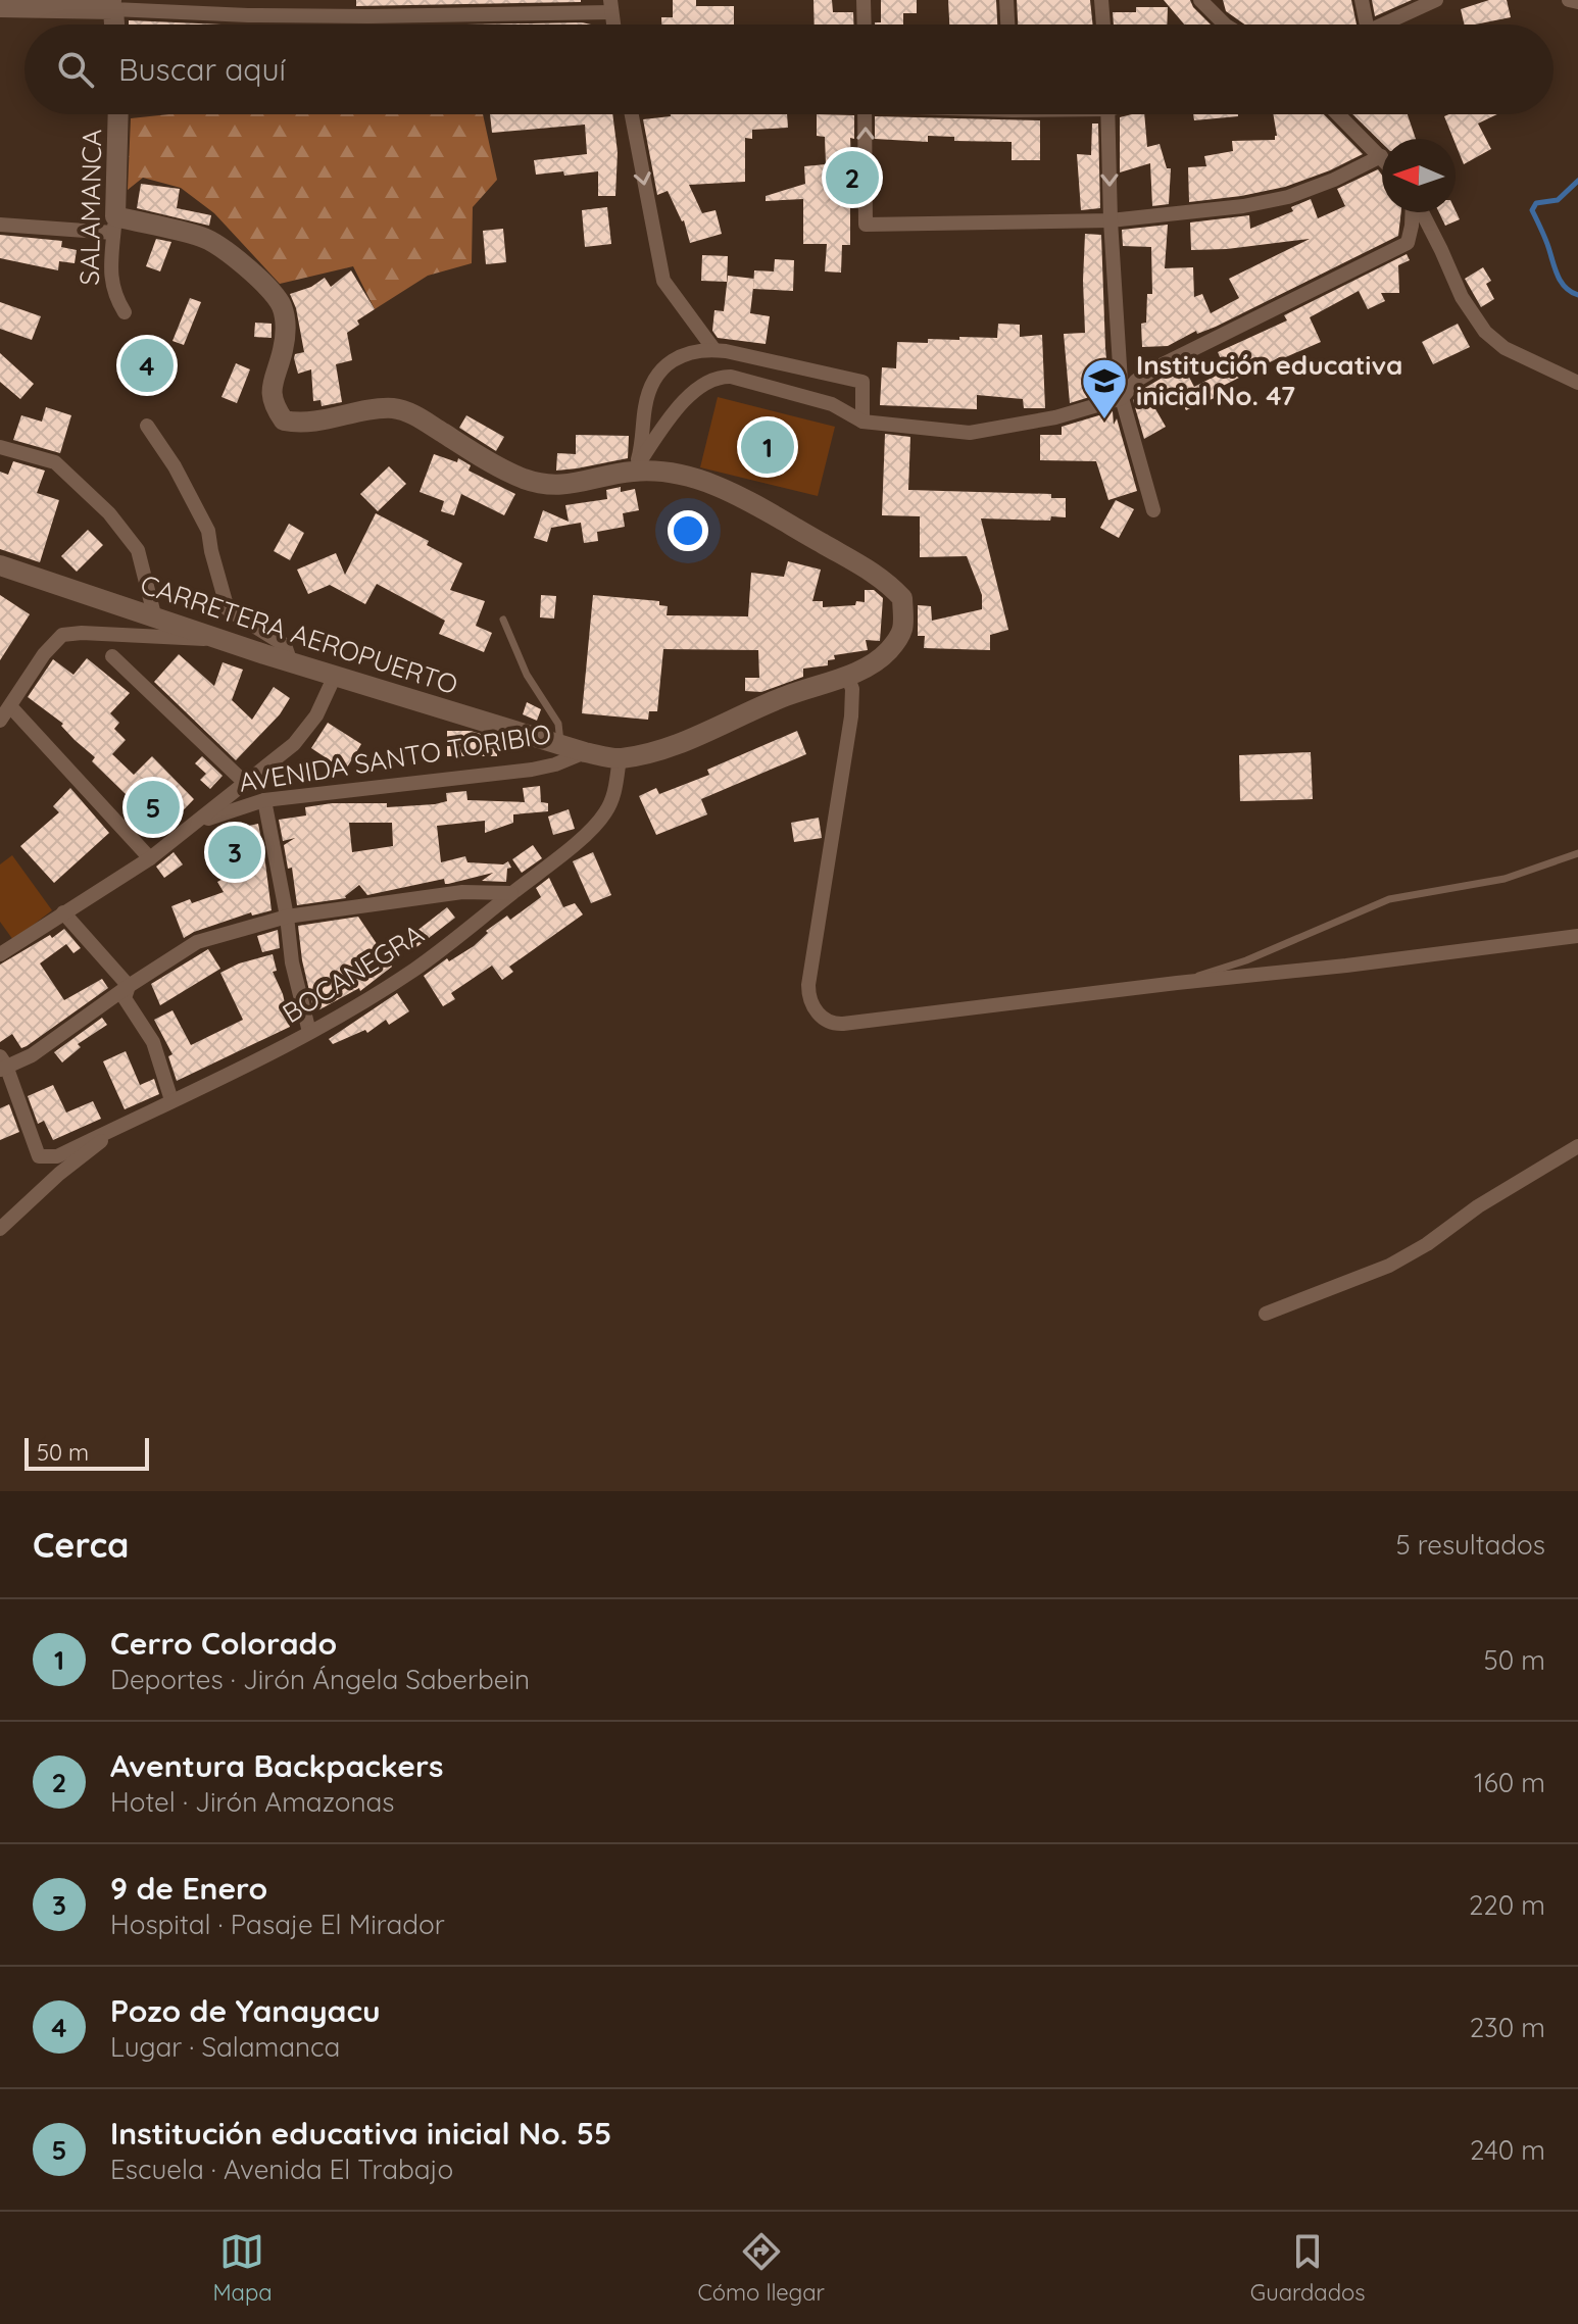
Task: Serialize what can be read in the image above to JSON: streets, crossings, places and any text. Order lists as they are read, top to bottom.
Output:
{
  "streets": {
    "main road": ["SALAMANCA", "CARRETERA AEROPUERTO", "AVENIDA SANTO TORIBIO"],
    "street": ["BOCANEGRA"]
  },
  "crossings": [
    ["CARRETERA AEROPUERTO", "AVENIDA SANTO TORIBIO"],
    ["AVENIDA SANTO TORIBIO", "BOCANEGRA"]
  ],
  "places": {
    "school or university": ["Institución educativa inicial No. 47"]
  },
  "scale_bar": "50 m",
  "north": "left",
  "page": {
    "search": "Buscar aquí",
    "pins": [
      "2",
      "4",
      "1",
      "5",
      "3"
    ],
    "scale": "50 m",
    "heading": ["Cerca", "5 resultados"],
    "list": [
      {
        "mark": "1",
        "name": "Cerro Colorado",
        "note": "Deportes · Jirón Ángela Saberbein",
        "value": "50 m"
      },
      {
        "mark": "2",
        "name": "Aventura Backpackers",
        "note": "Hotel · Jirón Amazonas",
        "value": "160 m"
      },
      {
        "mark": "3",
        "name": "9 de Enero",
        "note": "Hospital · Pasaje El Mirador",
        "value": "220 m"
      },
      {
        "mark": "4",
        "name": "Pozo de Yanayacu",
        "note": "Lugar · Salamanca",
        "value": "230 m"
      },
      {
        "mark": "5",
        "name": "Institución educativa inicial No. 55",
        "note": "Escuela · Avenida El Trabajo",
        "value": "240 m"
      }
    ],
    "nav": ["Mapa", "Cómo llegar", "Guardados"]
  }
}
